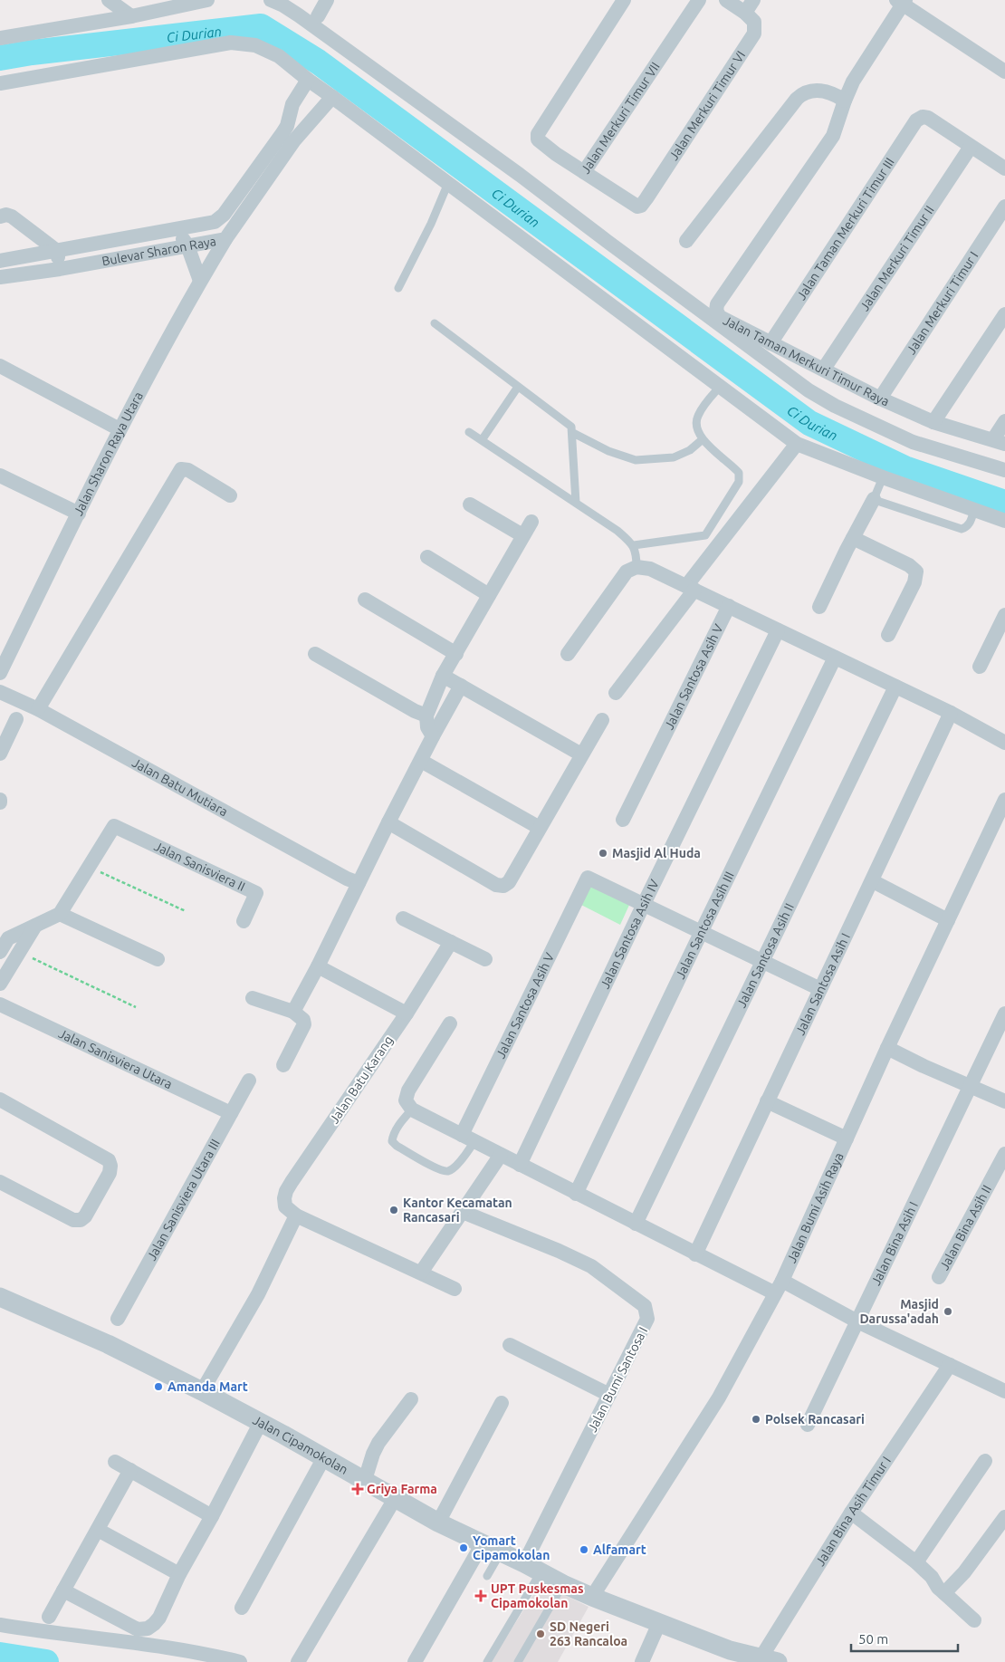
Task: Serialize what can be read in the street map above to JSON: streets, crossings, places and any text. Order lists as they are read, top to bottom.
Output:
{
  "streets": {
    "street": [
      "Jalan Merkuri Timur VI",
      "Jalan Merkuri Timur VII",
      "Jalan Taman Merkuri Timur III",
      "Bulevar Sharon Raya",
      "Jalan Merkuri Timur II",
      "Jalan Merkuri Timur I",
      "Jalan Taman Merkuri Timur Raya",
      "Jalan Sharon Raya Utara",
      "Jalan Santosa Asih V",
      "Jalan Batu Mutiara",
      "Jalan Sanisviera II",
      "Jalan Santosa Asih III",
      "Jalan Santosa Asih IV",
      "Jalan Santosa Asih II",
      "Jalan Santosa Asih I",
      "Jalan Sanisviera Utara",
      "Jalan Batu Karang",
      "Jalan Sanisviera Utara III",
      "Jalan Bumi Asih Raya",
      "Jalan Bina Asih II",
      "Jalan Bina Asih I",
      "Jalan Bumi Santosa I",
      "Jalan Cipamokolan",
      "Jalan Bina Asih Timur I"
    ]
  },
  "crossings": [
    ["Jalan Merkuri Timur VI", "Jalan Merkuri Timur VII"],
    ["Jalan Taman Merkuri Timur III", "Jalan Merkuri Timur II"],
    ["Jalan Taman Merkuri Timur III", "Jalan Taman Merkuri Timur Raya"],
    ["Bulevar Sharon Raya", "Jalan Sharon Raya Utara"],
    ["Jalan Merkuri Timur II", "Jalan Taman Merkuri Timur Raya"],
    ["Jalan Merkuri Timur I", "Jalan Taman Merkuri Timur Raya"],
    ["Jalan Santosa Asih V", "Jalan Santosa Asih IV"],
    ["Jalan Sanisviera Utara", "Jalan Sanisviera Utara III"],
    ["Jalan Bumi Asih Raya", "Jalan Cipamokolan"],
    ["Jalan Bumi Santosa I", "Jalan Cipamokolan"],
    ["Jalan Cipamokolan", "Jalan Bina Asih Timur I"]
  ],
  "water": ["Ci Durian"],
  "places": {
    "other": [
      "Masjid Al Huda",
      "Kantor Kecamatan Rancasari",
      "Masjid Darussa'adah",
      "Amanda Mart",
      "Polsek Rancasari",
      "Yomart Cipamokolan",
      "Alfamart",
      "SD Negeri 263 Rancaloa"
    ],
    "health": ["Griya Farma", "UPT Puskesmas Cipamokolan"]
  },
  "scale_bar": "50 m"
}
